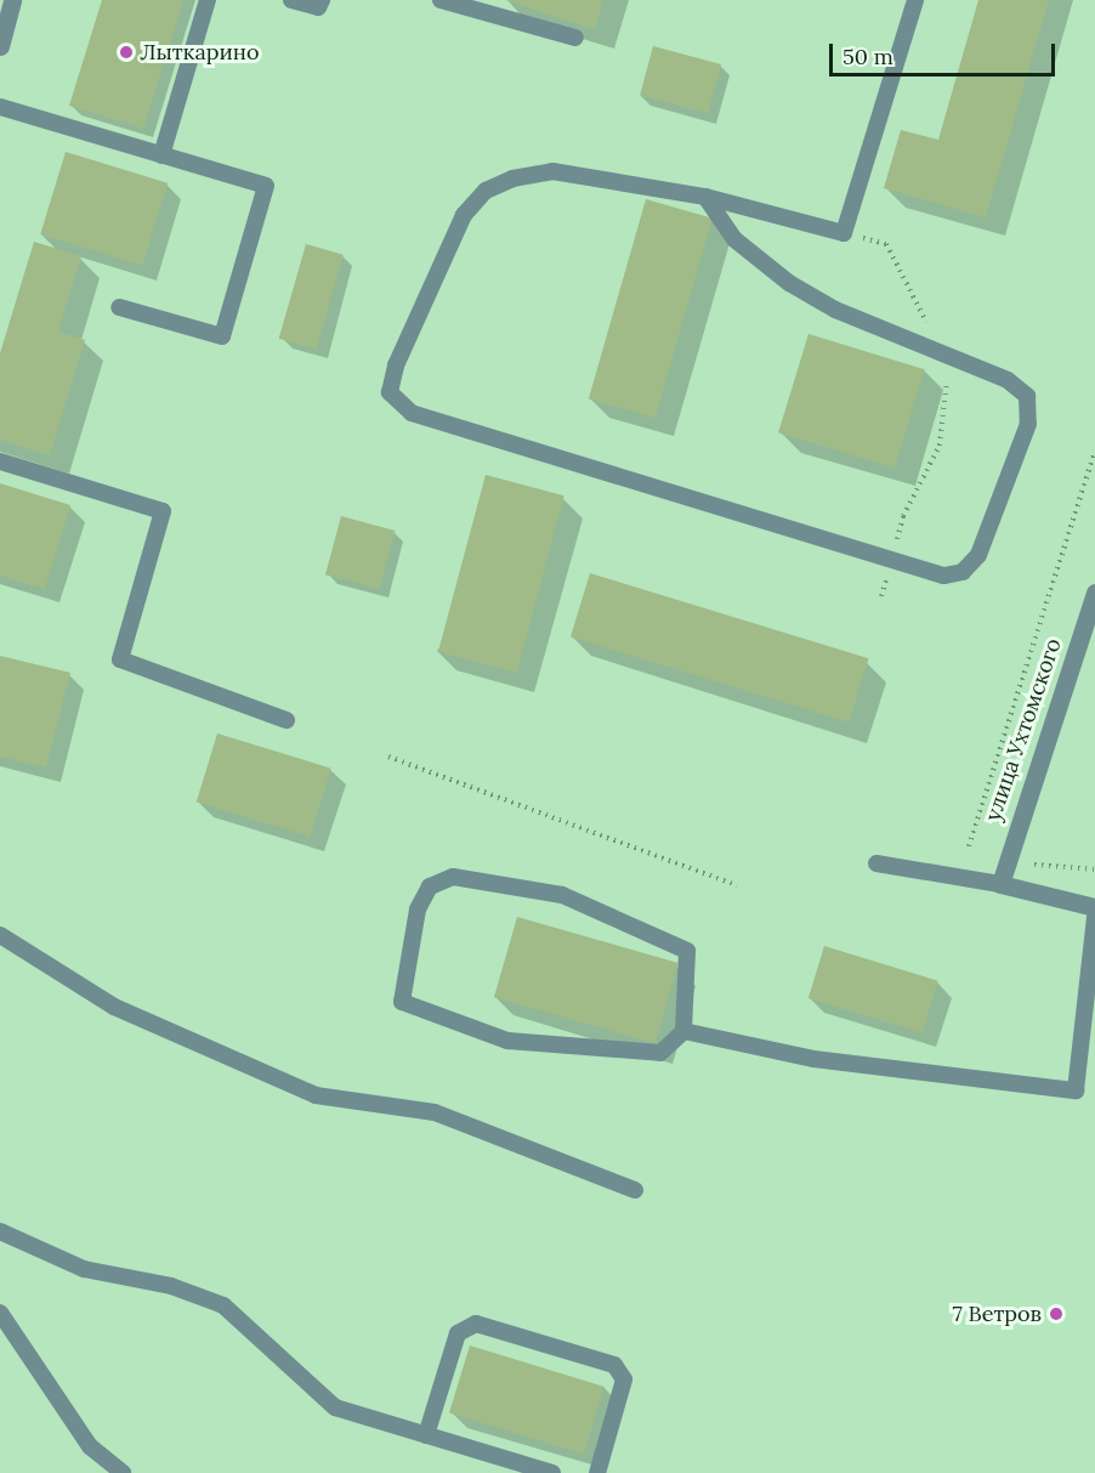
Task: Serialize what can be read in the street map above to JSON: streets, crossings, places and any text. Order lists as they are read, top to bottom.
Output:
{
  "streets": {
    "street": ["улица Ухтомского"]
  },
  "places": ["Лыткарино", "7 Ветров"],
  "scale_bar": "50 m"
}
